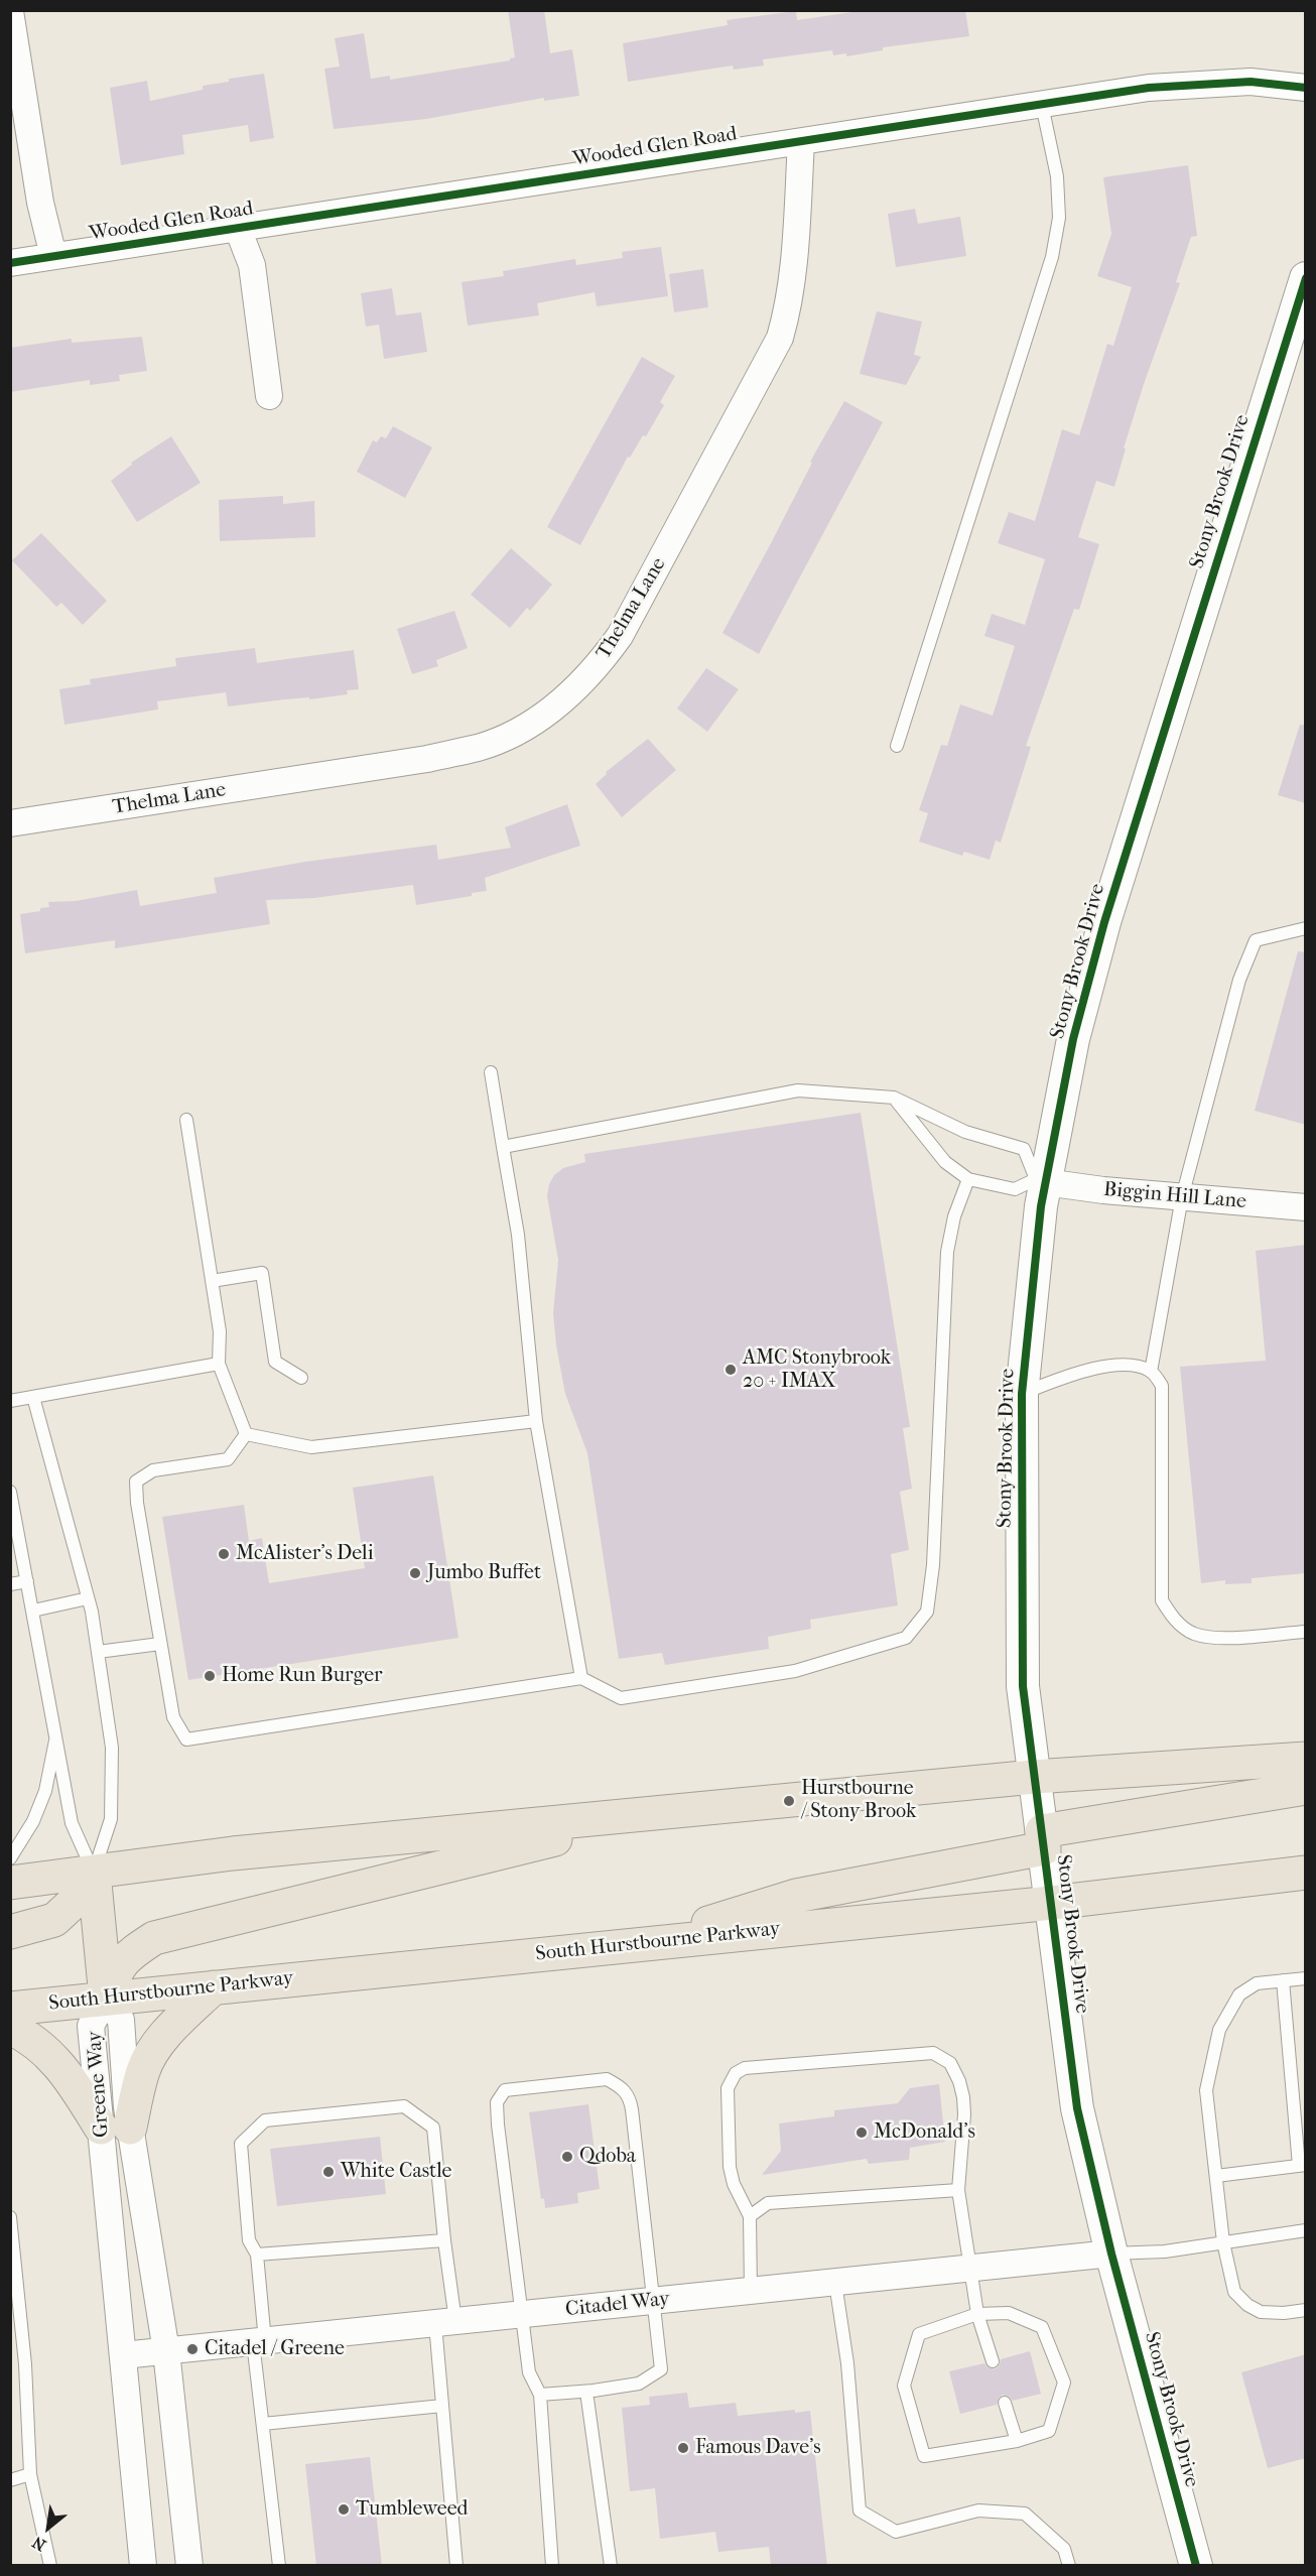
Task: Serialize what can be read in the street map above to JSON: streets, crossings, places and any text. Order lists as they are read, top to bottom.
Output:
{
  "streets": {
    "main road": ["South Hurstbourne Parkway"],
    "street": [
      "Wooded Glen Road",
      "Stony Brook Drive",
      "Thelma Lane",
      "Biggin Hill Lane",
      "Greene Way",
      "Citadel Way"
    ]
  },
  "crossings": [
    ["Wooded Glen Road", "Thelma Lane"],
    ["Stony Brook Drive", "Biggin Hill Lane"],
    ["Stony Brook Drive", "South Hurstbourne Parkway"],
    ["Stony Brook Drive", "Citadel Way"],
    ["South Hurstbourne Parkway", "Greene Way"],
    ["Greene Way", "Citadel Way"]
  ],
  "places": [
    "AMC Stonybrook 20 + IMAX",
    "McAlister's Deli",
    "Jumbo Buffet",
    "Home Run Burger",
    "Hurstbourne / Stony Brook",
    "McDonald's",
    "Qdoba",
    "White Castle",
    "Citadel / Greene",
    "Famous Dave's",
    "Tumbleweed"
  ],
  "north": "bottom left"
}
